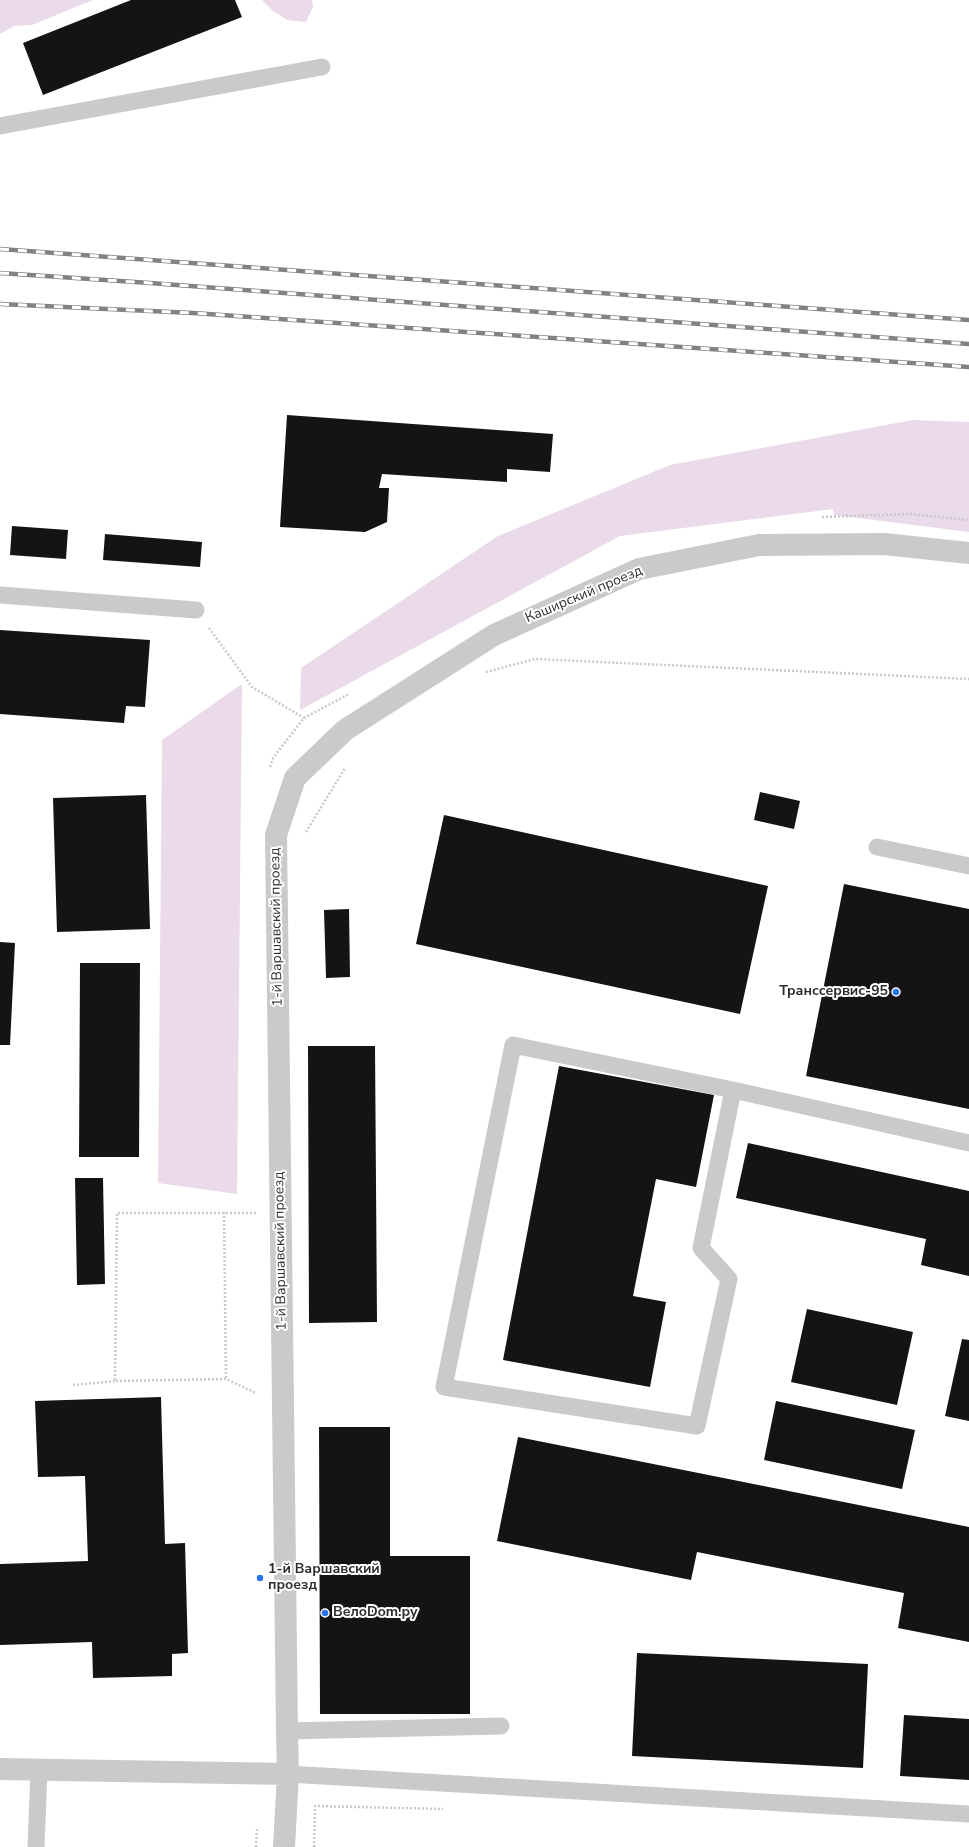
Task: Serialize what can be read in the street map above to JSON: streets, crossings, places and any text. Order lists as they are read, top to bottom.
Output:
{
  "streets": {
    "street": ["Каширский проезд", "1-й Варшавский проезд"]
  },
  "crossings": [
    ["Каширский проезд", "1-й Варшавский проезд"]
  ],
  "places": ["Транссервис-95", "1-й Варшавский проезд", "ВелоDom.ру"]
}
